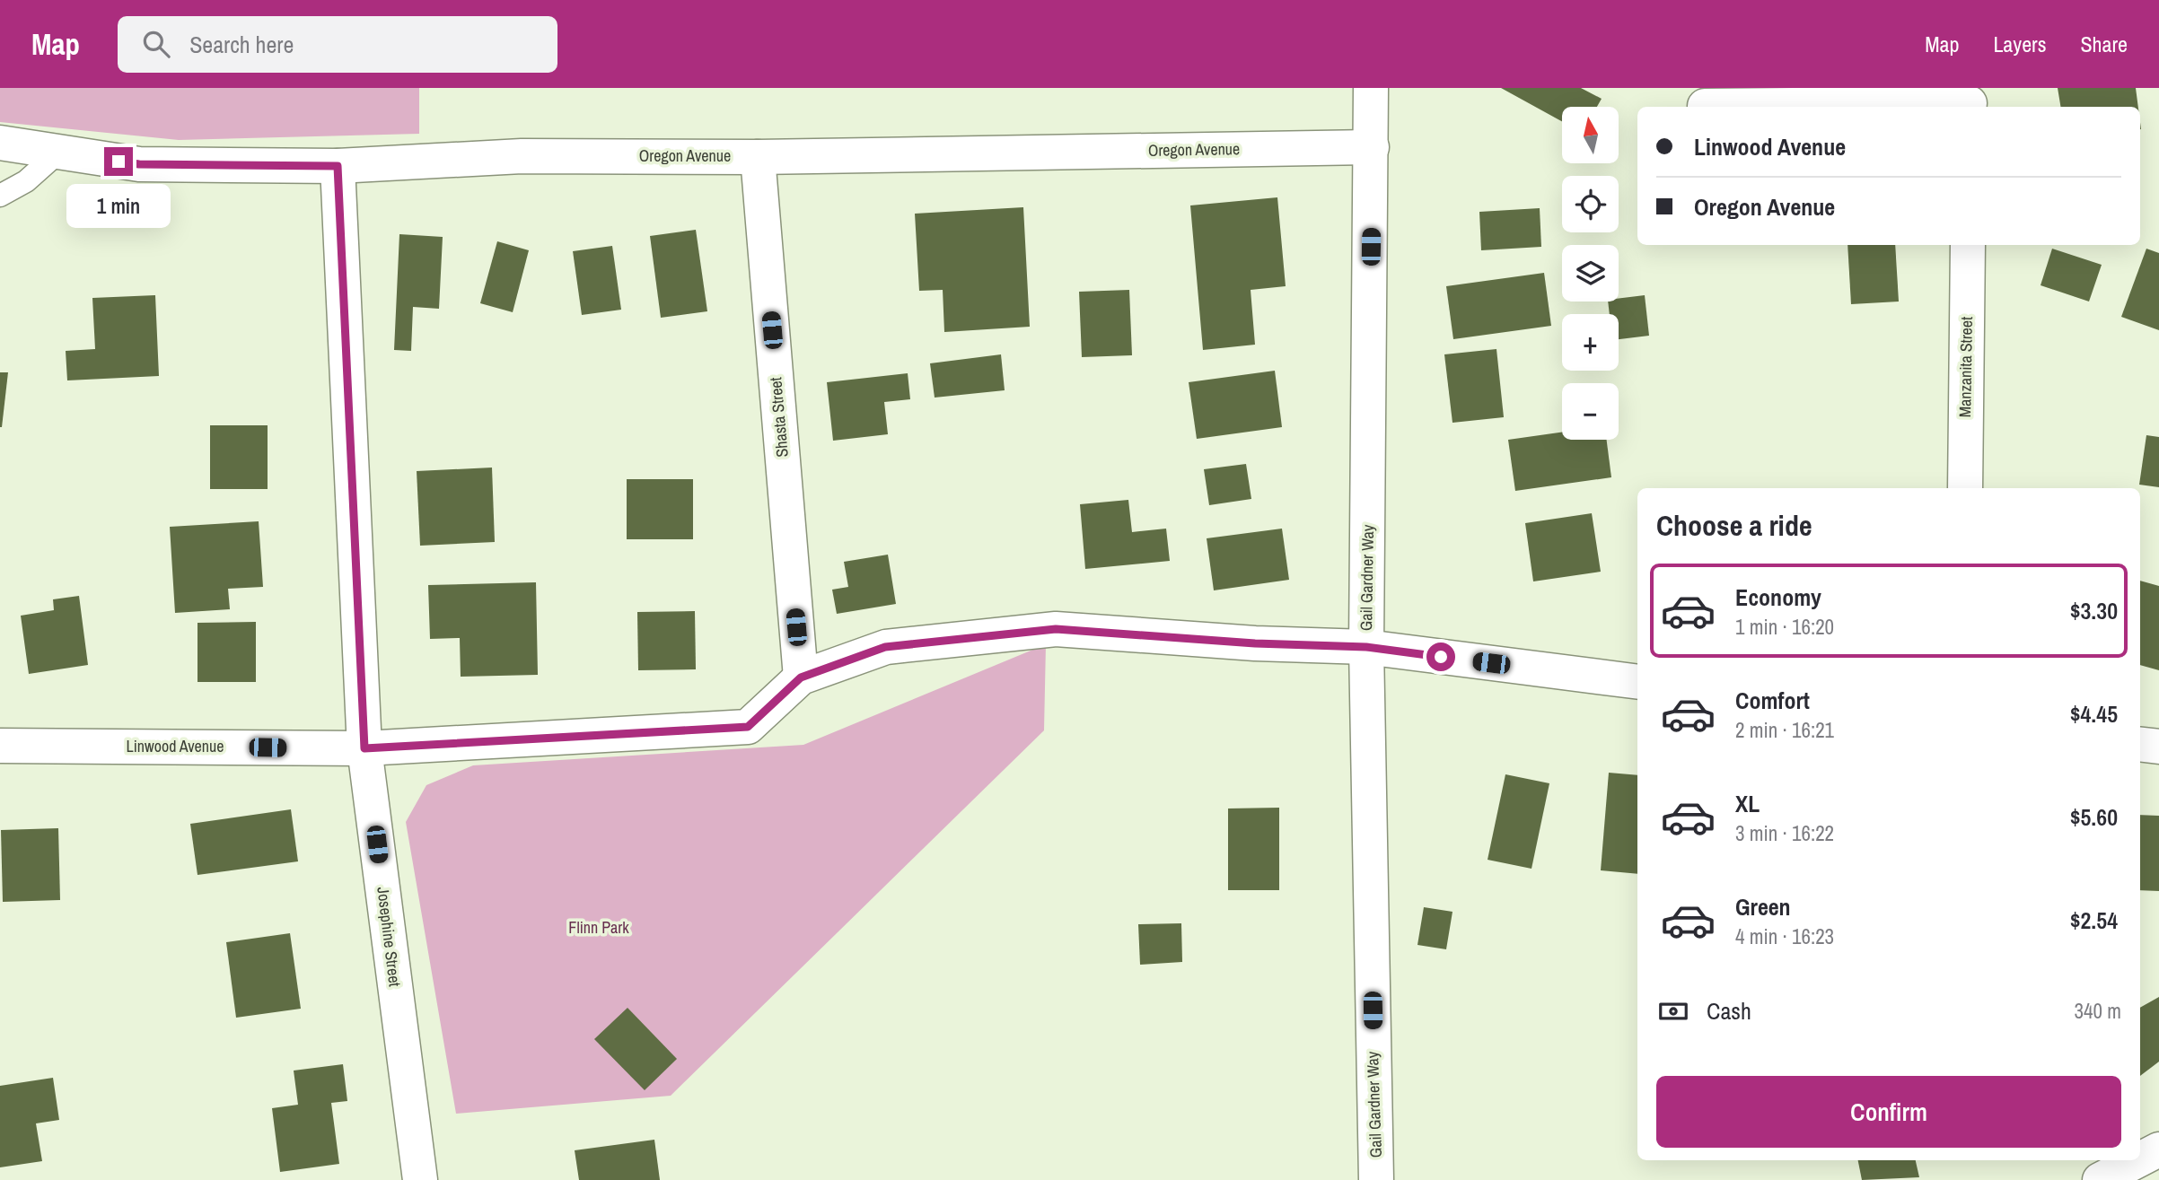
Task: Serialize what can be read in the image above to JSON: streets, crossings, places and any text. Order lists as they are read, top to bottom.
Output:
{
  "streets": {
    "street": [
      "Oregon Avenue",
      "Manzanita Street",
      "Shasta Street",
      "Gail Gardner Way",
      "Linwood Avenue",
      "Josephine Street"
    ]
  },
  "crossings": [
    ["Oregon Avenue", "Shasta Street"],
    ["Oregon Avenue", "Gail Gardner Way"],
    ["Oregon Avenue", "Josephine Street"],
    ["Shasta Street", "Linwood Avenue"],
    ["Gail Gardner Way", "Linwood Avenue"],
    ["Linwood Avenue", "Josephine Street"]
  ],
  "parks": ["Flinn Park"],
  "north": "top",
  "page": {
    "header": "Map",
    "search": "Search here",
    "nav": ["Map", "Layers", "Share"],
    "map_buttons": ["+", "−"],
    "banner": ["Linwood Avenue", "Oregon Avenue"],
    "bubble": "1 min",
    "heading": "Choose a ride",
    "list": [
      {
        "name": "Economy",
        "note": "1 min · 16:20",
        "value": "$3.30"
      },
      {
        "name": "Comfort",
        "note": "2 min · 16:21",
        "value": "$4.45"
      },
      {
        "name": "XL",
        "note": "3 min · 16:22",
        "value": "$5.60"
      },
      {
        "name": "Green",
        "note": "4 min · 16:23",
        "value": "$2.54"
      }
    ],
    "pay": ["Cash", "340 m"],
    "buttons": "Confirm"
  }
}
